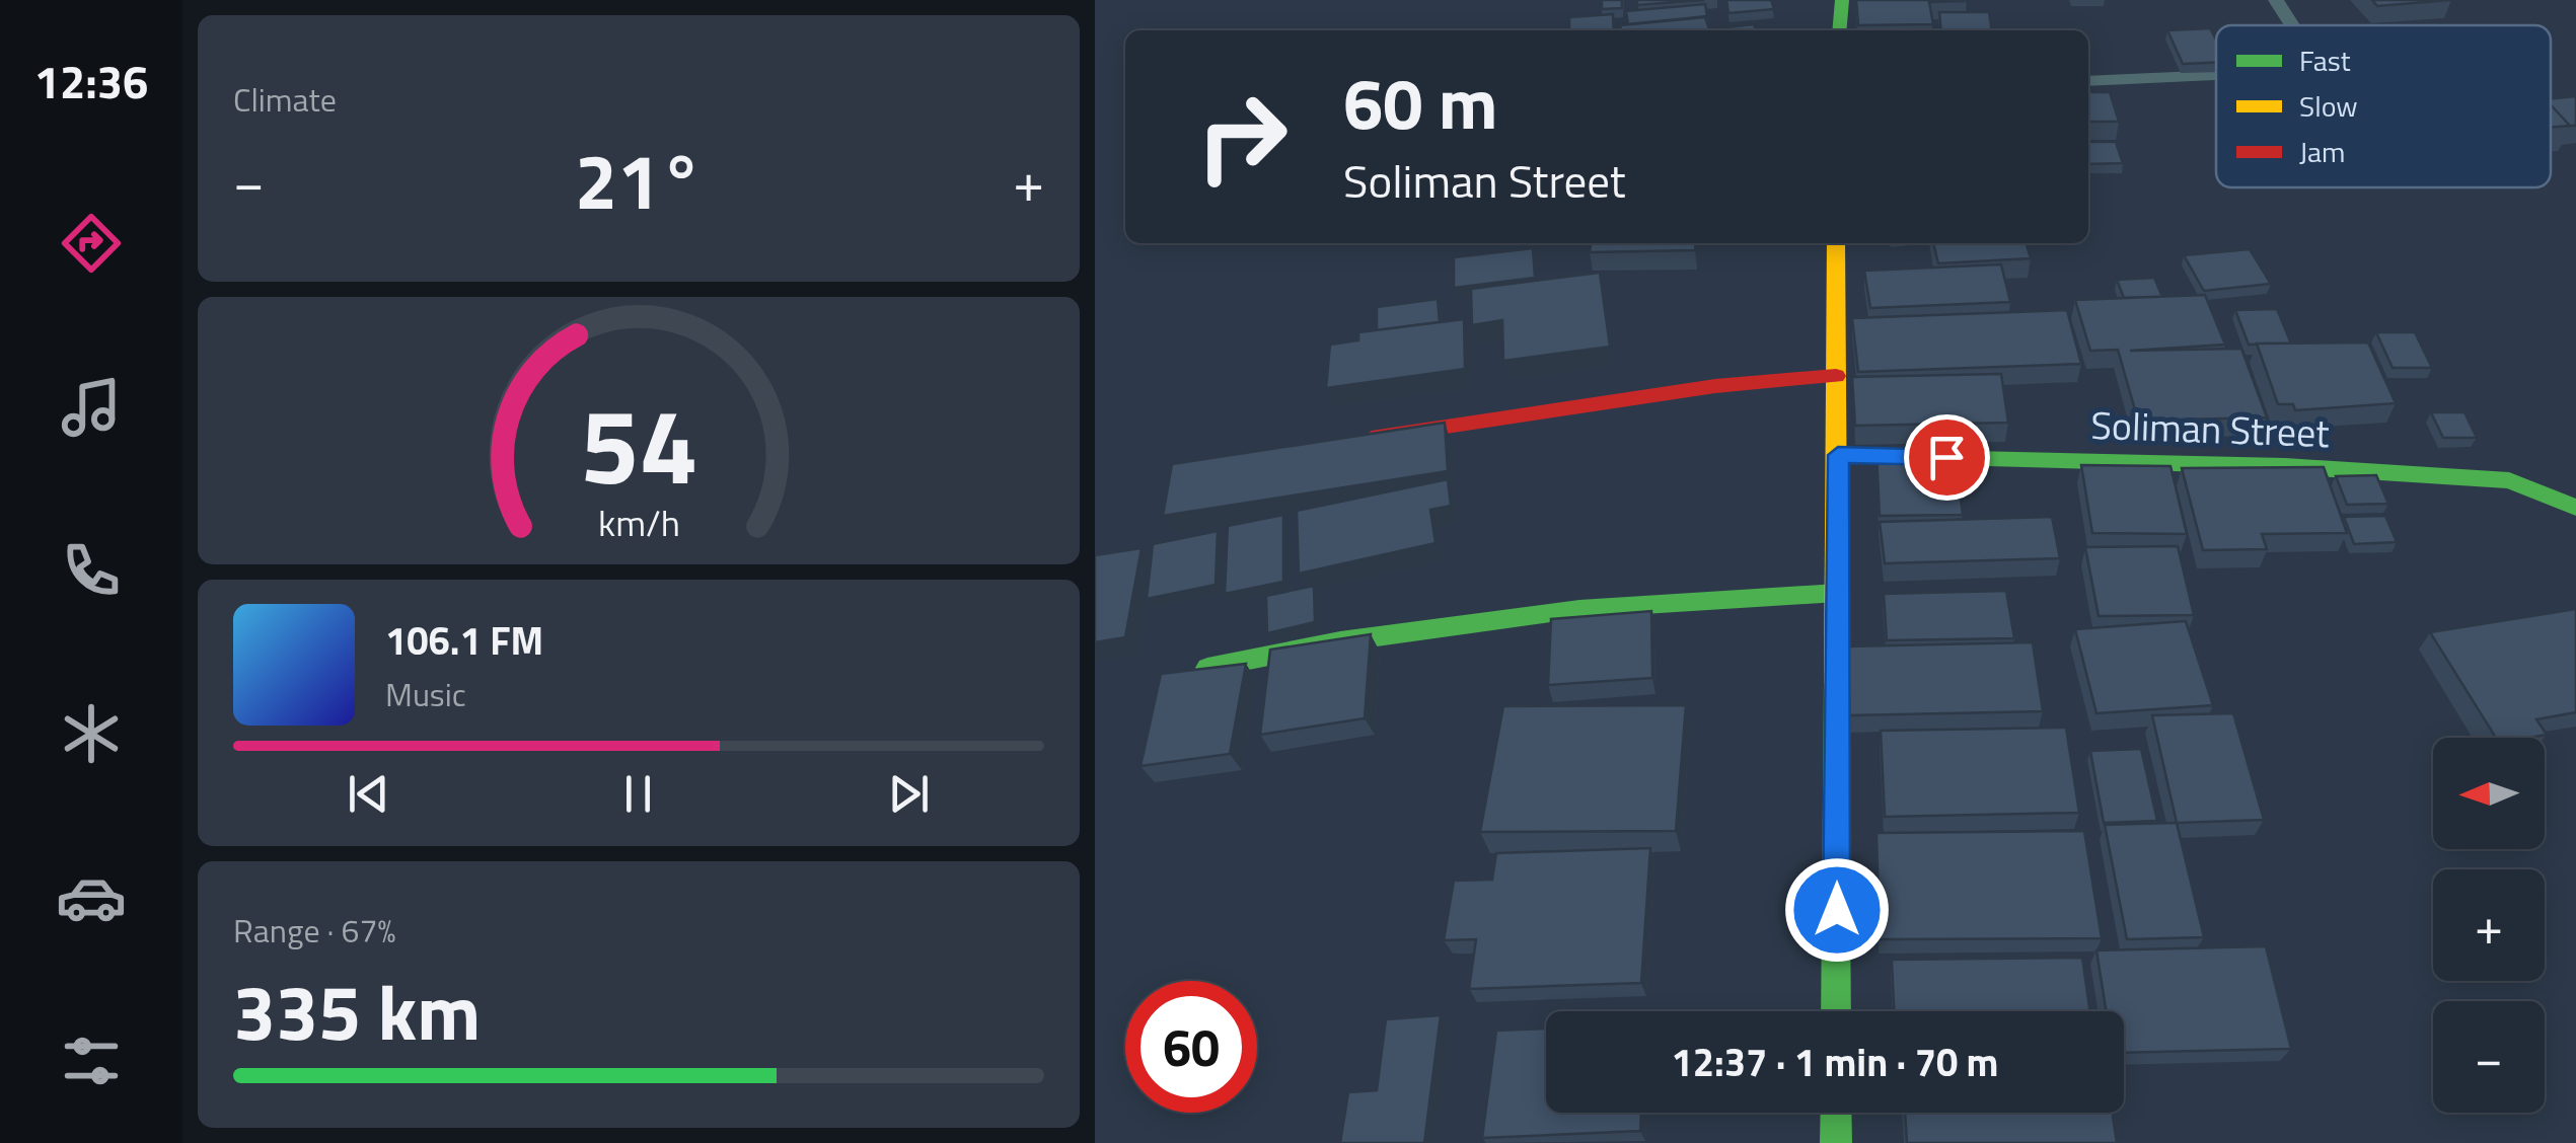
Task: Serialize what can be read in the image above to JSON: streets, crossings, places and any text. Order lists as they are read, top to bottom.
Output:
{
  "streets": {
    "street": ["Soliman Street"]
  },
  "legend": ["Fast", "Slow", "Jam"],
  "north": "left",
  "page": {
    "tabs": "12:36",
    "tile": [
      "Climate",
      ["Range · 67%", "335 km"]
    ],
    "turn": ["60 m", "Soliman Street"],
    "heat": ["−", "21°", "+"],
    "song": ["106.1 FM", "Music"],
    "map_buttons": ["+", "−"],
    "limit": "60",
    "trip": "12:37 · 1 min · 70 m",
    "gauge": ["54", "km/h"]
  }
}
